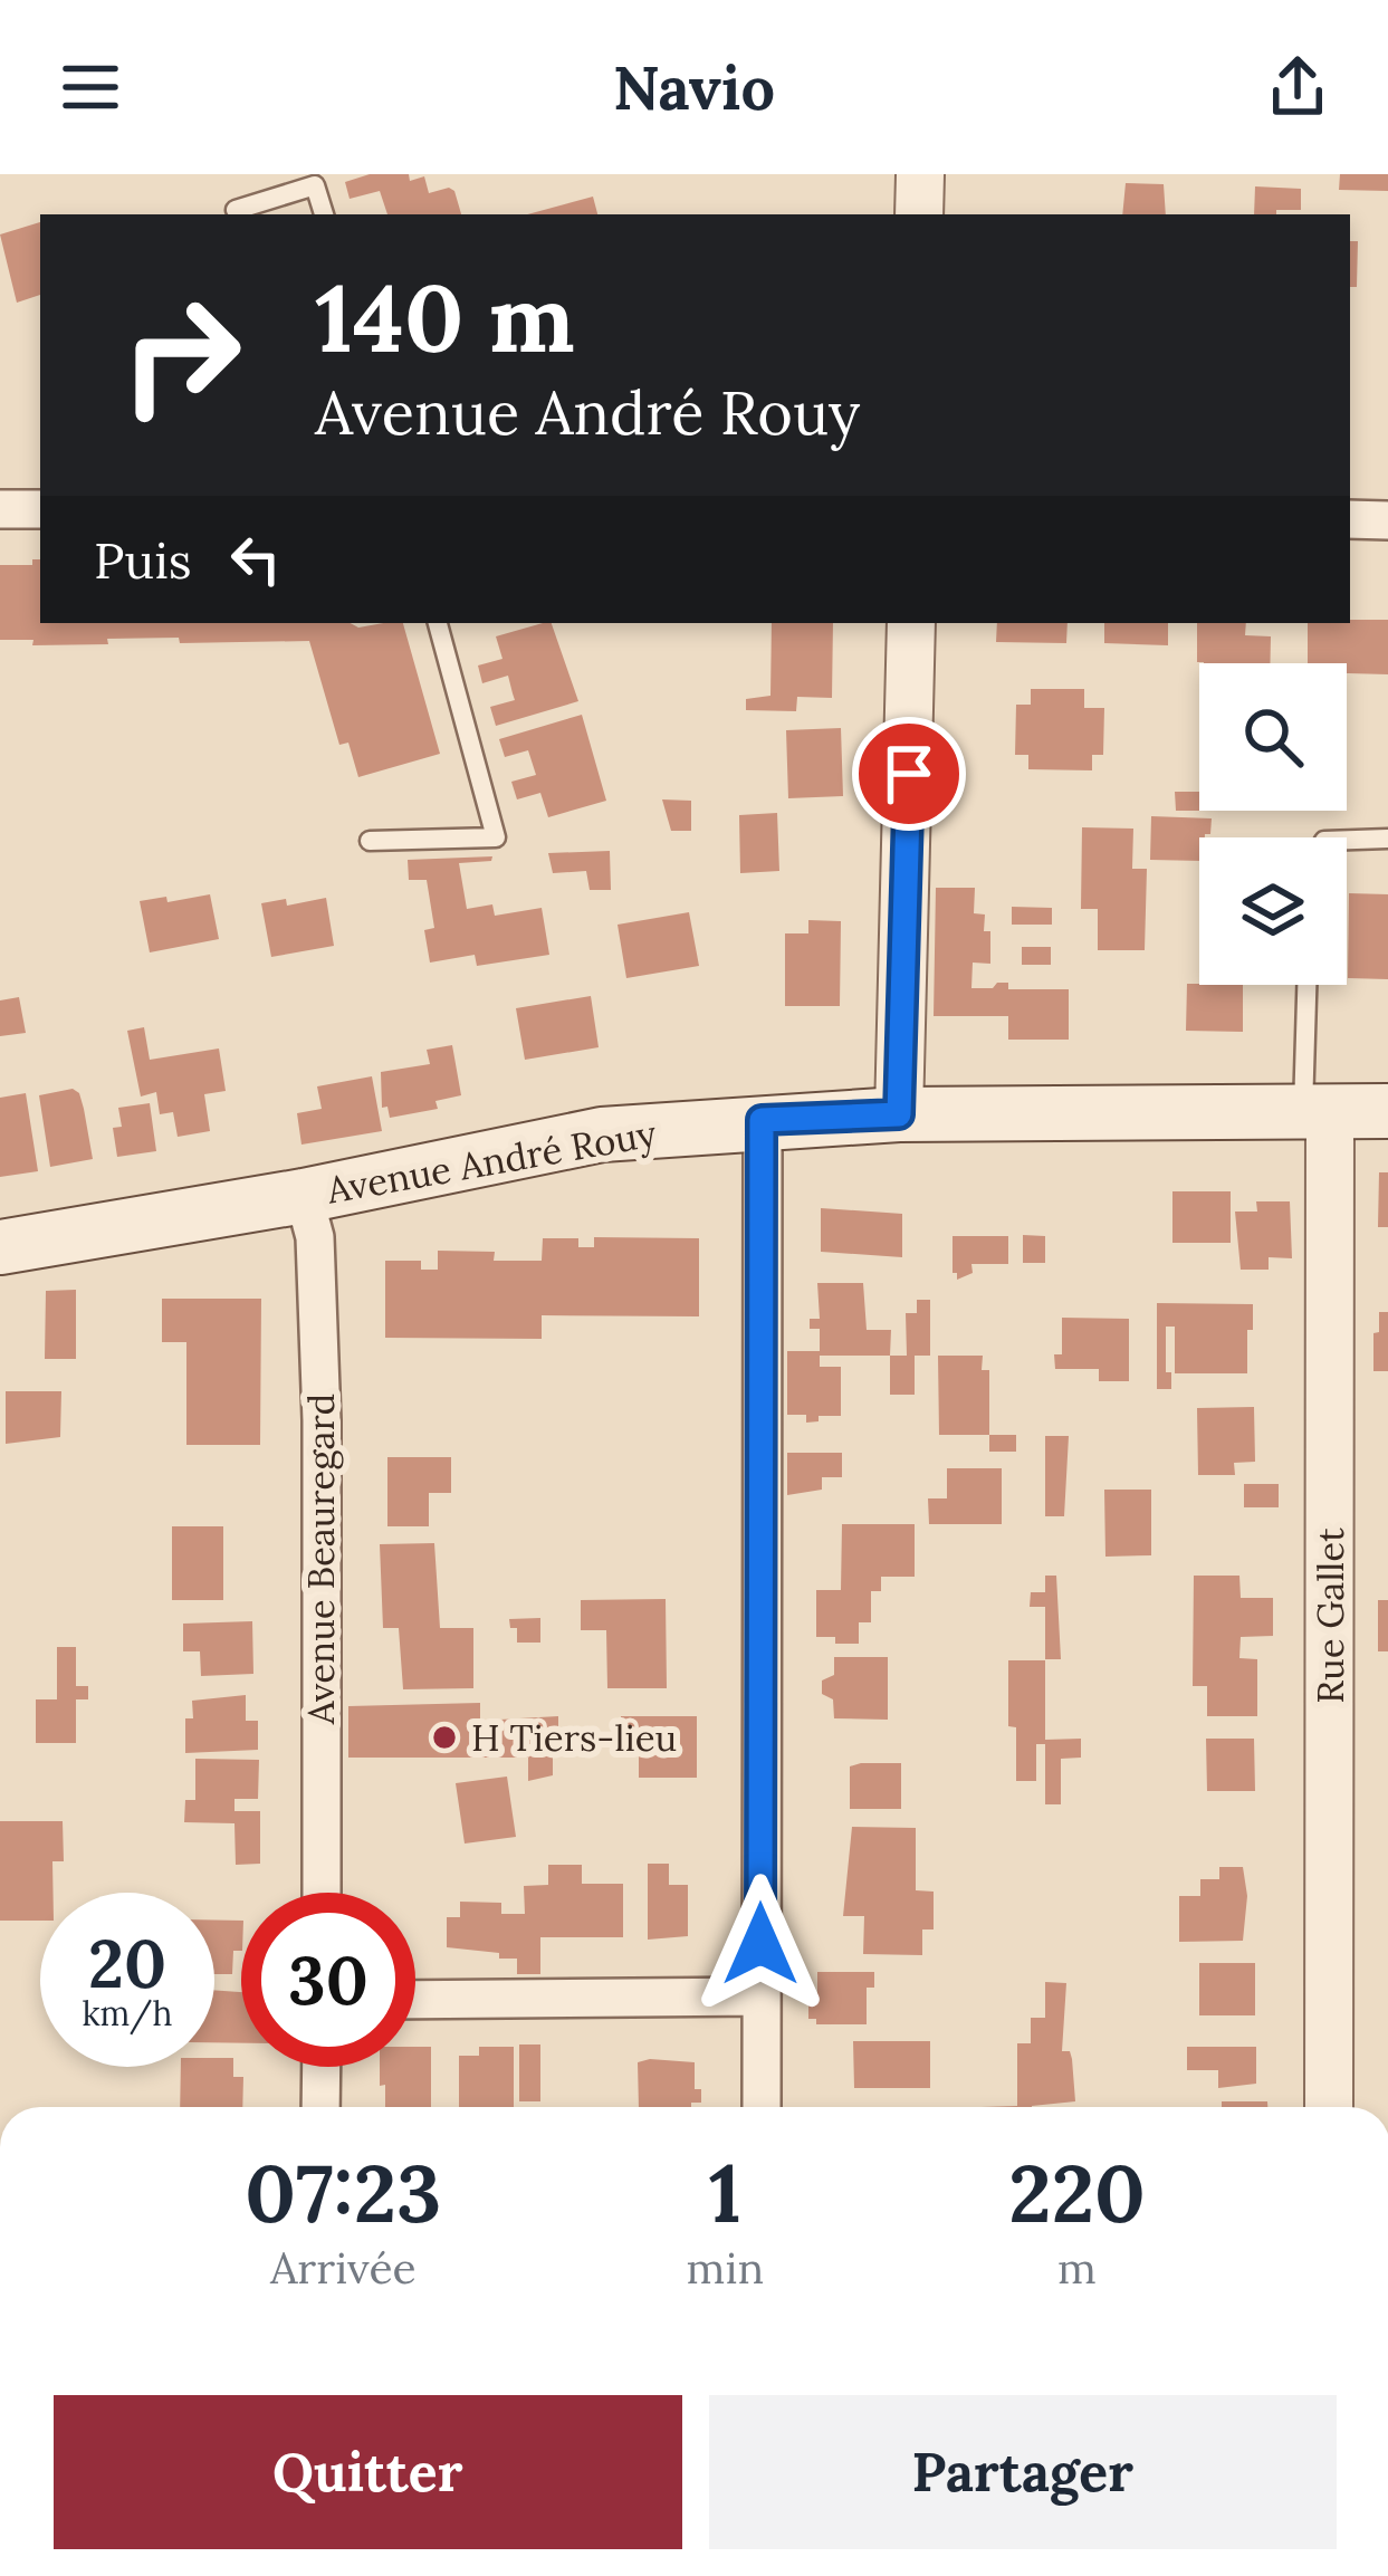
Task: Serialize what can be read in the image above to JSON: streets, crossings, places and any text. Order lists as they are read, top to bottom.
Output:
{
  "streets": {
    "main road": ["Avenue André Rouy"],
    "street": ["Avenue Beauregard", "Rue Gallet"]
  },
  "crossings": [
    ["Avenue André Rouy", "Avenue Beauregard"],
    ["Avenue André Rouy", "Rue Gallet"]
  ],
  "places": ["H Tiers-lieu"],
  "page": {
    "header": "Navio",
    "turn": ["140 m", "Avenue André Rouy"],
    "then": "Puis",
    "speed": "20 km/h",
    "limit": "30",
    "eta": [
      "07:23",
      "Arrivée",
      "1",
      "min",
      "220",
      "m"
    ],
    "buttons": ["Quitter", "Partager"]
  }
}
